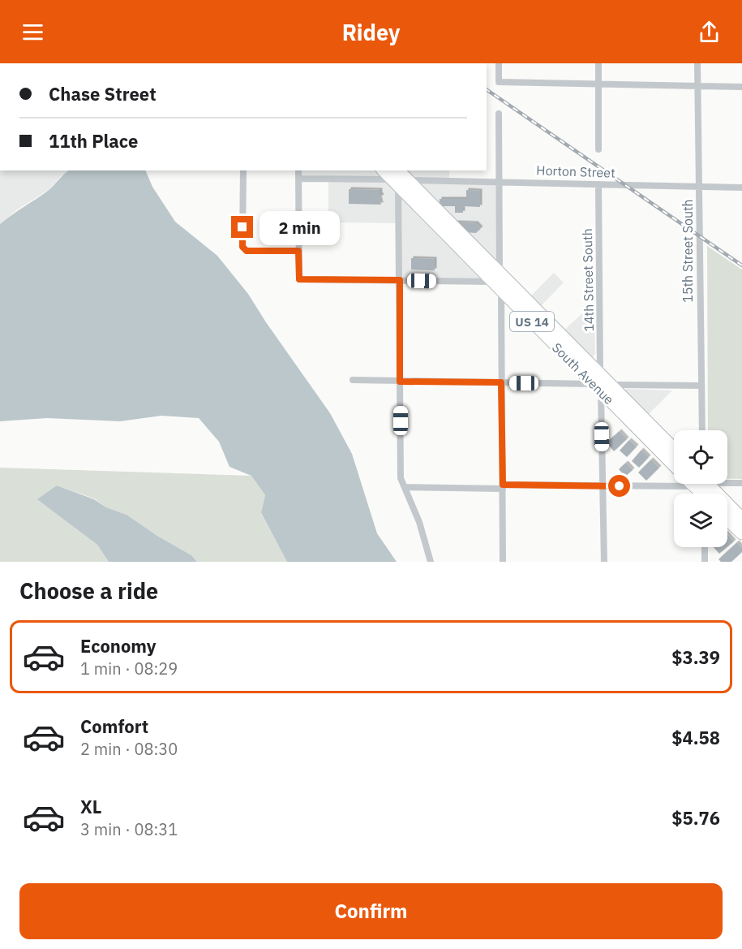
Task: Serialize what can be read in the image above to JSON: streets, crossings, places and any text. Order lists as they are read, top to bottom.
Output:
{
  "streets": {
    "highway": ["US 14", "South Avenue"],
    "street": ["Horton Street", "15th Street South", "14th Street South"]
  },
  "crossings": [
    ["Horton Street", "15th Street South"],
    ["Horton Street", "14th Street South"],
    ["Horton Street", "South Avenue"],
    ["14th Street South", "South Avenue"]
  ],
  "page": {
    "header": "Ridey",
    "banner": ["Chase Street", "11th Place"],
    "bubble": "2 min",
    "heading": "Choose a ride",
    "list": [
      {
        "name": "Economy",
        "note": "1 min · 08:29",
        "value": "$3.39"
      },
      {
        "name": "Comfort",
        "note": "2 min · 08:30",
        "value": "$4.58"
      },
      {
        "name": "XL",
        "note": "3 min · 08:31",
        "value": "$5.76"
      }
    ],
    "buttons": "Confirm"
  }
}
